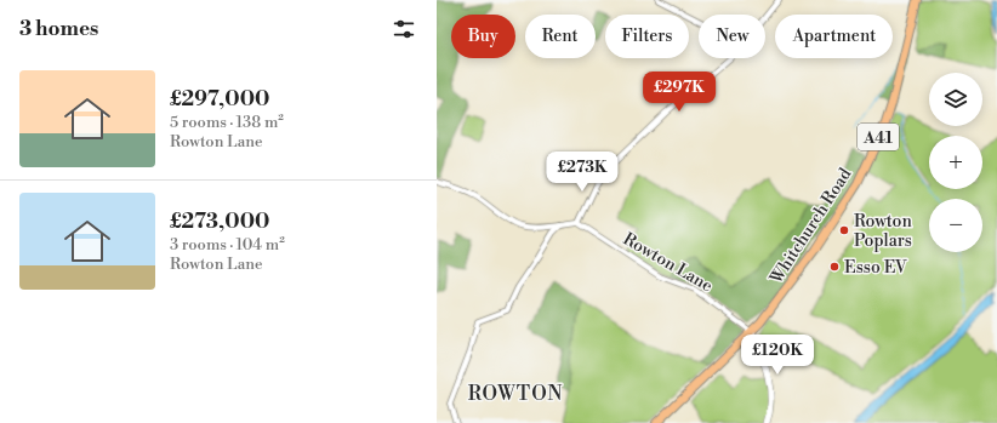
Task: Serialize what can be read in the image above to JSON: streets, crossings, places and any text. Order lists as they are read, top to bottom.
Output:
{
  "streets": {
    "highway": ["A41", "Whitchurch Road"],
    "street": ["Rowton Lane"]
  },
  "crossings": [
    ["Whitchurch Road", "Rowton Lane"]
  ],
  "districts": ["ROWTON"],
  "places": ["Rowton Poplars", "Esso EV"],
  "page": {
    "heading": "3 homes",
    "chip": [
      "Buy",
      "Rent",
      "Filters",
      "New",
      "Apartment"
    ],
    "list": [
      {
        "name": "£297,000",
        "note": "5 rooms · 138 m² · Rowton Lane"
      },
      {
        "name": "£273,000",
        "note": "3 rooms · 104 m² · Rowton Lane"
      }
    ],
    "price": ["£297K", "£273K", "£120K"],
    "map_buttons": ["+", "−"]
  }
}
